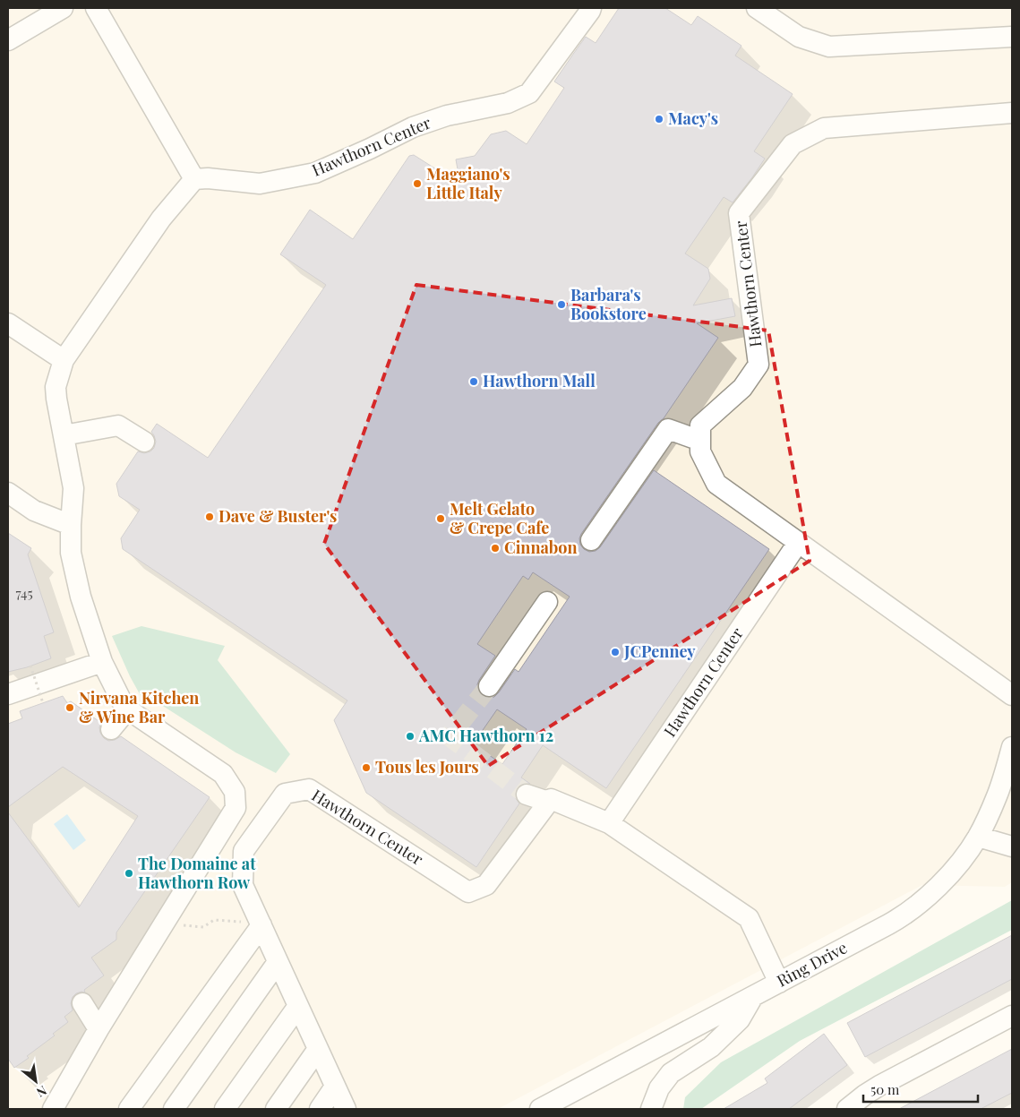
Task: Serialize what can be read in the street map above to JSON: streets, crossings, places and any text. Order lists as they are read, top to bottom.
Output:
{
  "streets": {
    "street": ["Hawthorn Center", "Ring Drive"]
  },
  "places": [
    "Macy's",
    "Maggiano's Little Italy",
    "Barbara's Bookstore",
    "Hawthorn Mall",
    "Dave & Buster's",
    "Melt Gelato & Crepe Cafe",
    "Cinnabon",
    "JCPenney",
    "Nirvana Kitchen & Wine Bar",
    "AMC Hawthorn 12",
    "Tous les Jours",
    "The Domaine at Hawthorn Row"
  ],
  "house_numbers": ["745"],
  "scale_bar": "50 m",
  "north": "bottom right"
}
